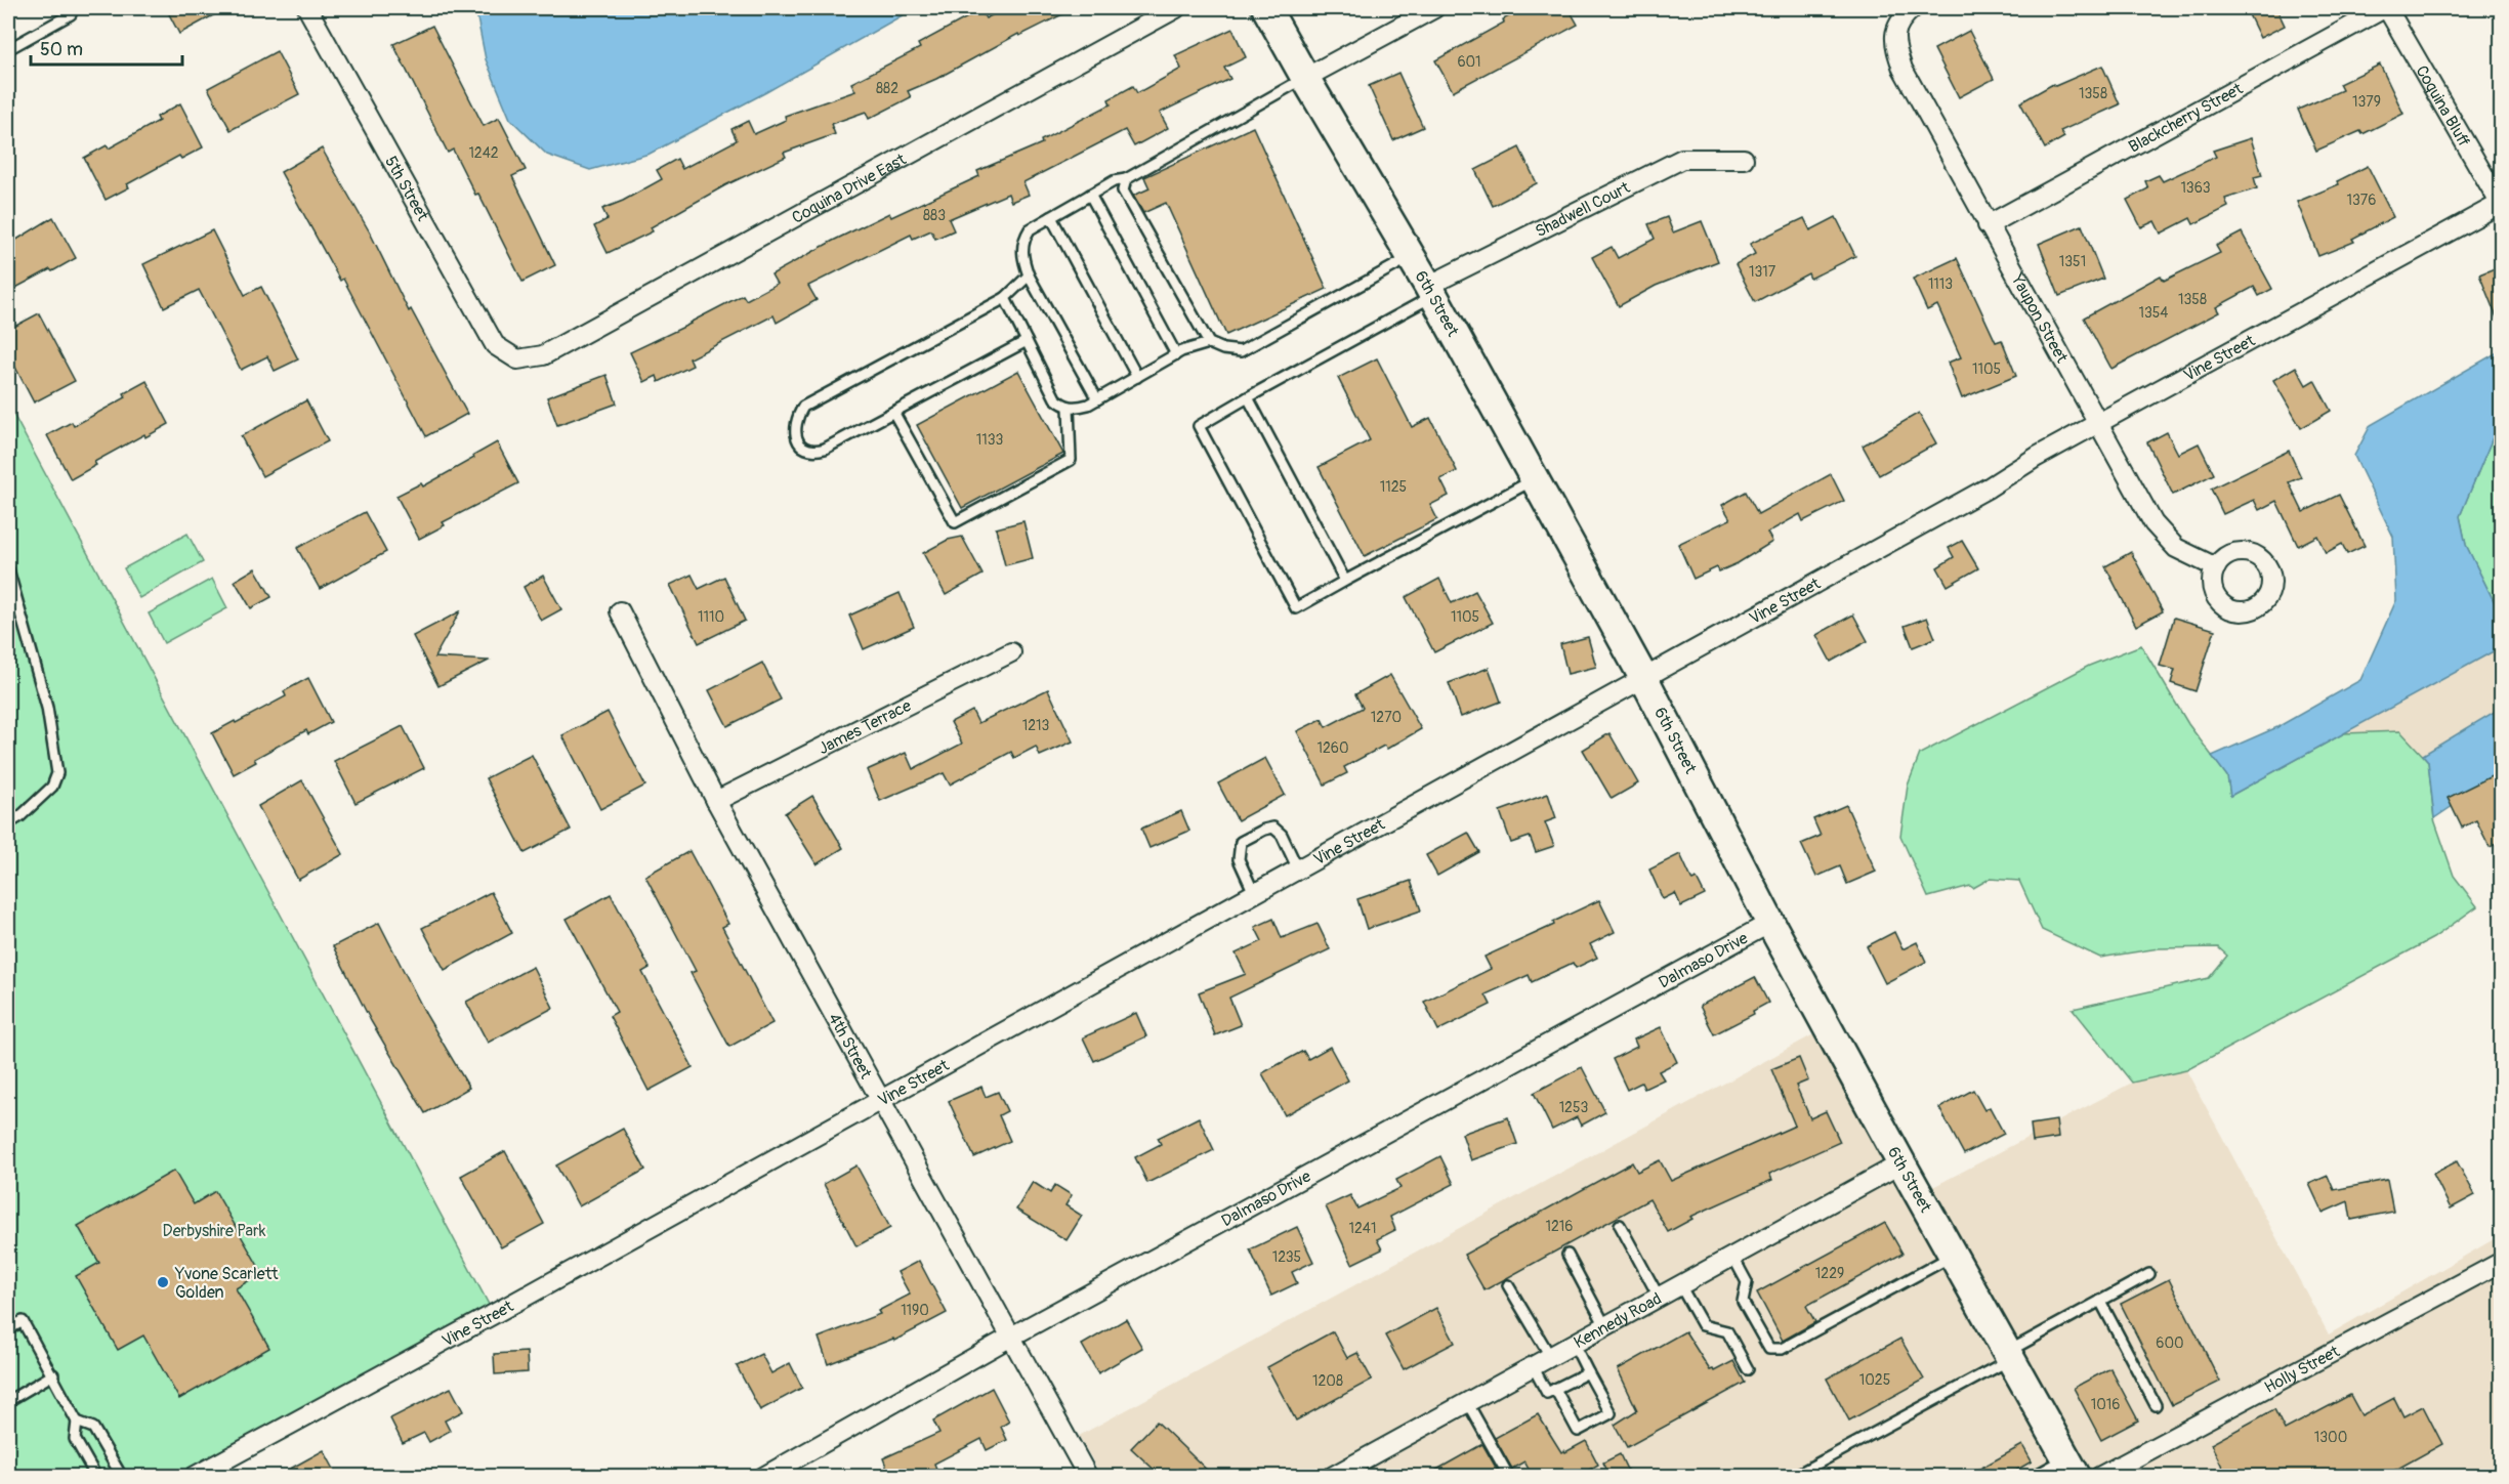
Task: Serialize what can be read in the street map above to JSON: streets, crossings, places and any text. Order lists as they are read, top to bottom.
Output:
{
  "streets": {
    "street": [
      "Coquina Bluff",
      "Blackcherry Street",
      "Coquina Drive East",
      "5th Street",
      "Shadwell Court",
      "6th Street",
      "Yaupon Street",
      "Vine Street",
      "James Terrace",
      "Dalmaso Drive",
      "4th Street",
      "Kennedy Road",
      "Holly Street"
    ]
  },
  "crossings": [
    ["Coquina Bluff", "Blackcherry Street"],
    ["Coquina Bluff", "Vine Street"],
    ["Blackcherry Street", "Yaupon Street"],
    ["Coquina Drive East", "5th Street"],
    ["Shadwell Court", "6th Street"],
    ["6th Street", "Vine Street"],
    ["6th Street", "Dalmaso Drive"],
    ["6th Street", "Kennedy Road"],
    ["Yaupon Street", "Vine Street"],
    ["Vine Street", "4th Street"],
    ["James Terrace", "4th Street"],
    ["Dalmaso Drive", "4th Street"]
  ],
  "parks": ["Derbyshire Park"],
  "places": ["Yvone Scarlett Golden"],
  "house_numbers": [
    "601",
    "882",
    "1358",
    "1379",
    "1242",
    "1363",
    "1376",
    "883",
    "1351",
    "1317",
    "1113",
    "1358",
    "1354",
    "1105",
    "1133",
    "1125",
    "1110",
    "1105",
    "1270",
    "1213",
    "1260",
    "1253",
    "1216",
    "1241",
    "1235",
    "1229",
    "1190",
    "600",
    "1025",
    "1208",
    "1016",
    "1300"
  ],
  "scale_bar": "50 m"
}
